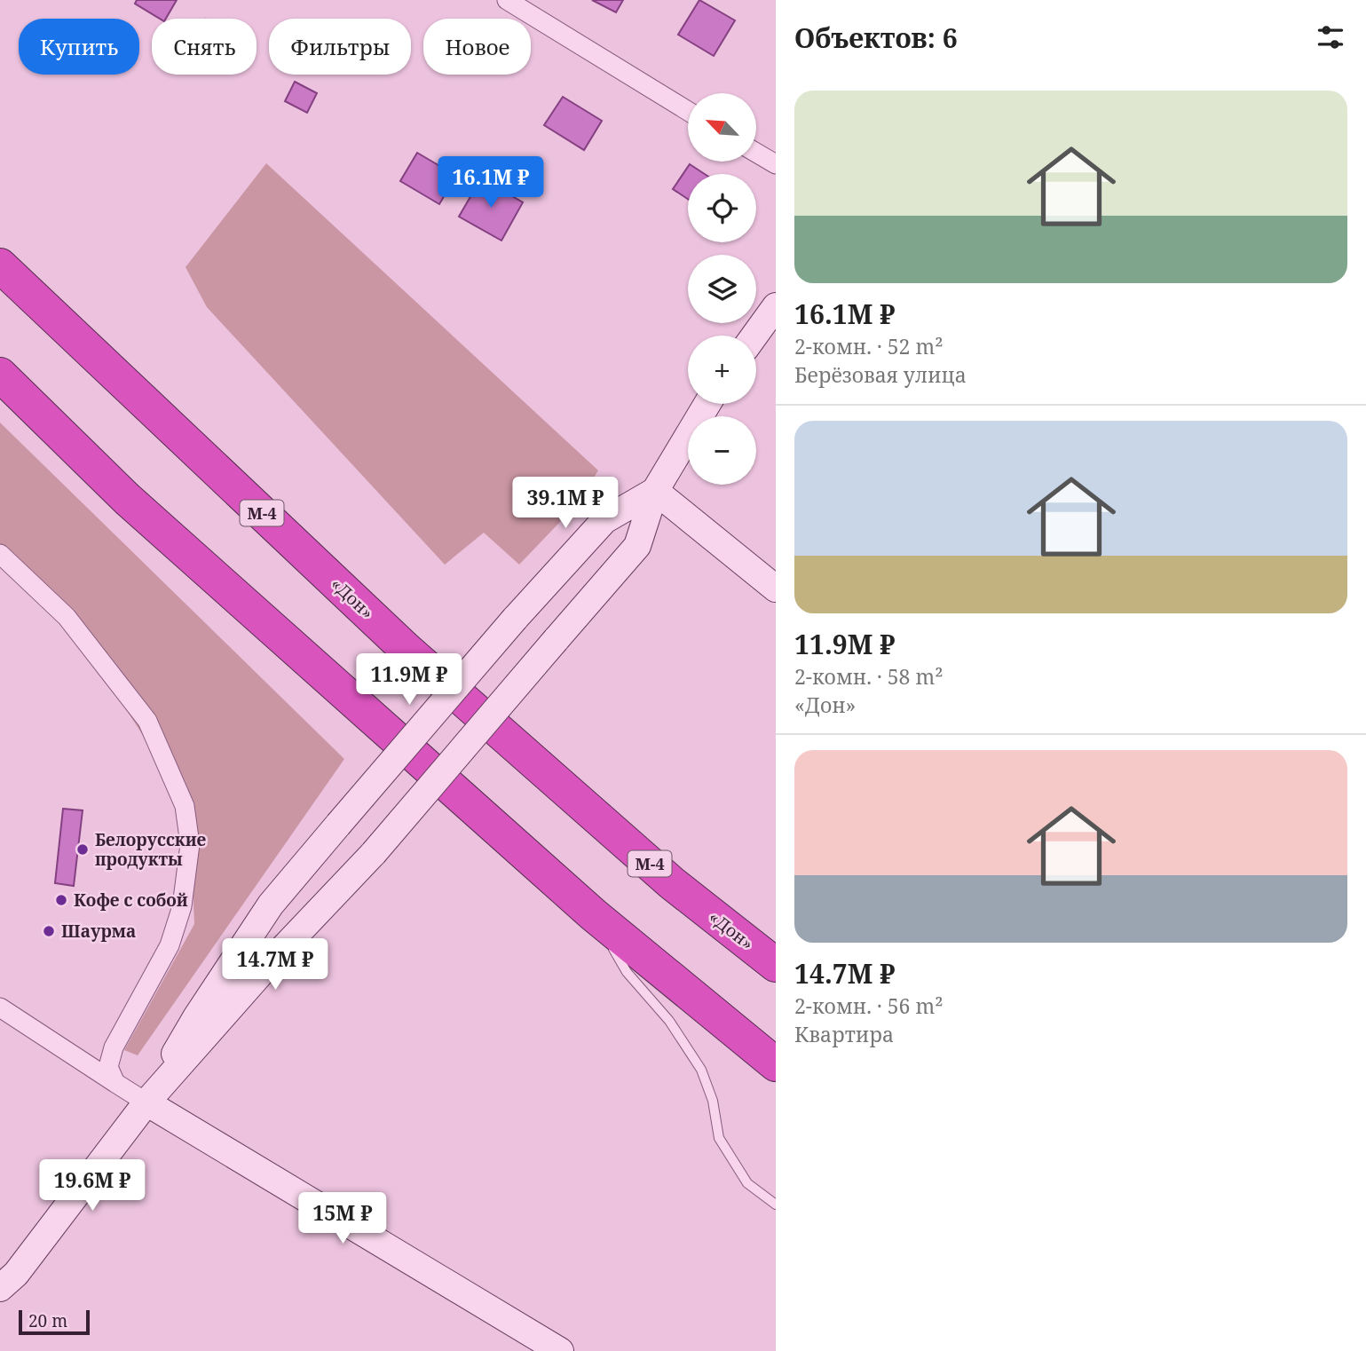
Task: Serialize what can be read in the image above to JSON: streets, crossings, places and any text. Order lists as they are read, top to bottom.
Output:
{
  "streets": {
    "highway": ["М-4", "«Дон»"]
  },
  "places": ["Белорусские продукты", "Кофе с собой", "Шаурма"],
  "scale_bar": "20 m",
  "north": "top left",
  "page": {
    "heading": "Объектов: 6",
    "chip": [
      "Купить",
      "Снять",
      "Фильтры",
      "Новое"
    ],
    "list": [
      {
        "name": "16.1M ₽",
        "note": "2-комн. · 52 m² · Берёзовая улица"
      },
      {
        "name": "11.9M ₽",
        "note": "2-комн. · 58 m² · «Дон»"
      },
      {
        "name": "14.7M ₽",
        "note": "2-комн. · 56 m² · Квартира"
      }
    ],
    "map_buttons": ["+", "−"],
    "price": [
      "16.1M ₽",
      "39.1M ₽",
      "11.9M ₽",
      "14.7M ₽",
      "19.6M ₽",
      "15M ₽"
    ],
    "scale": "20 m"
  }
}
